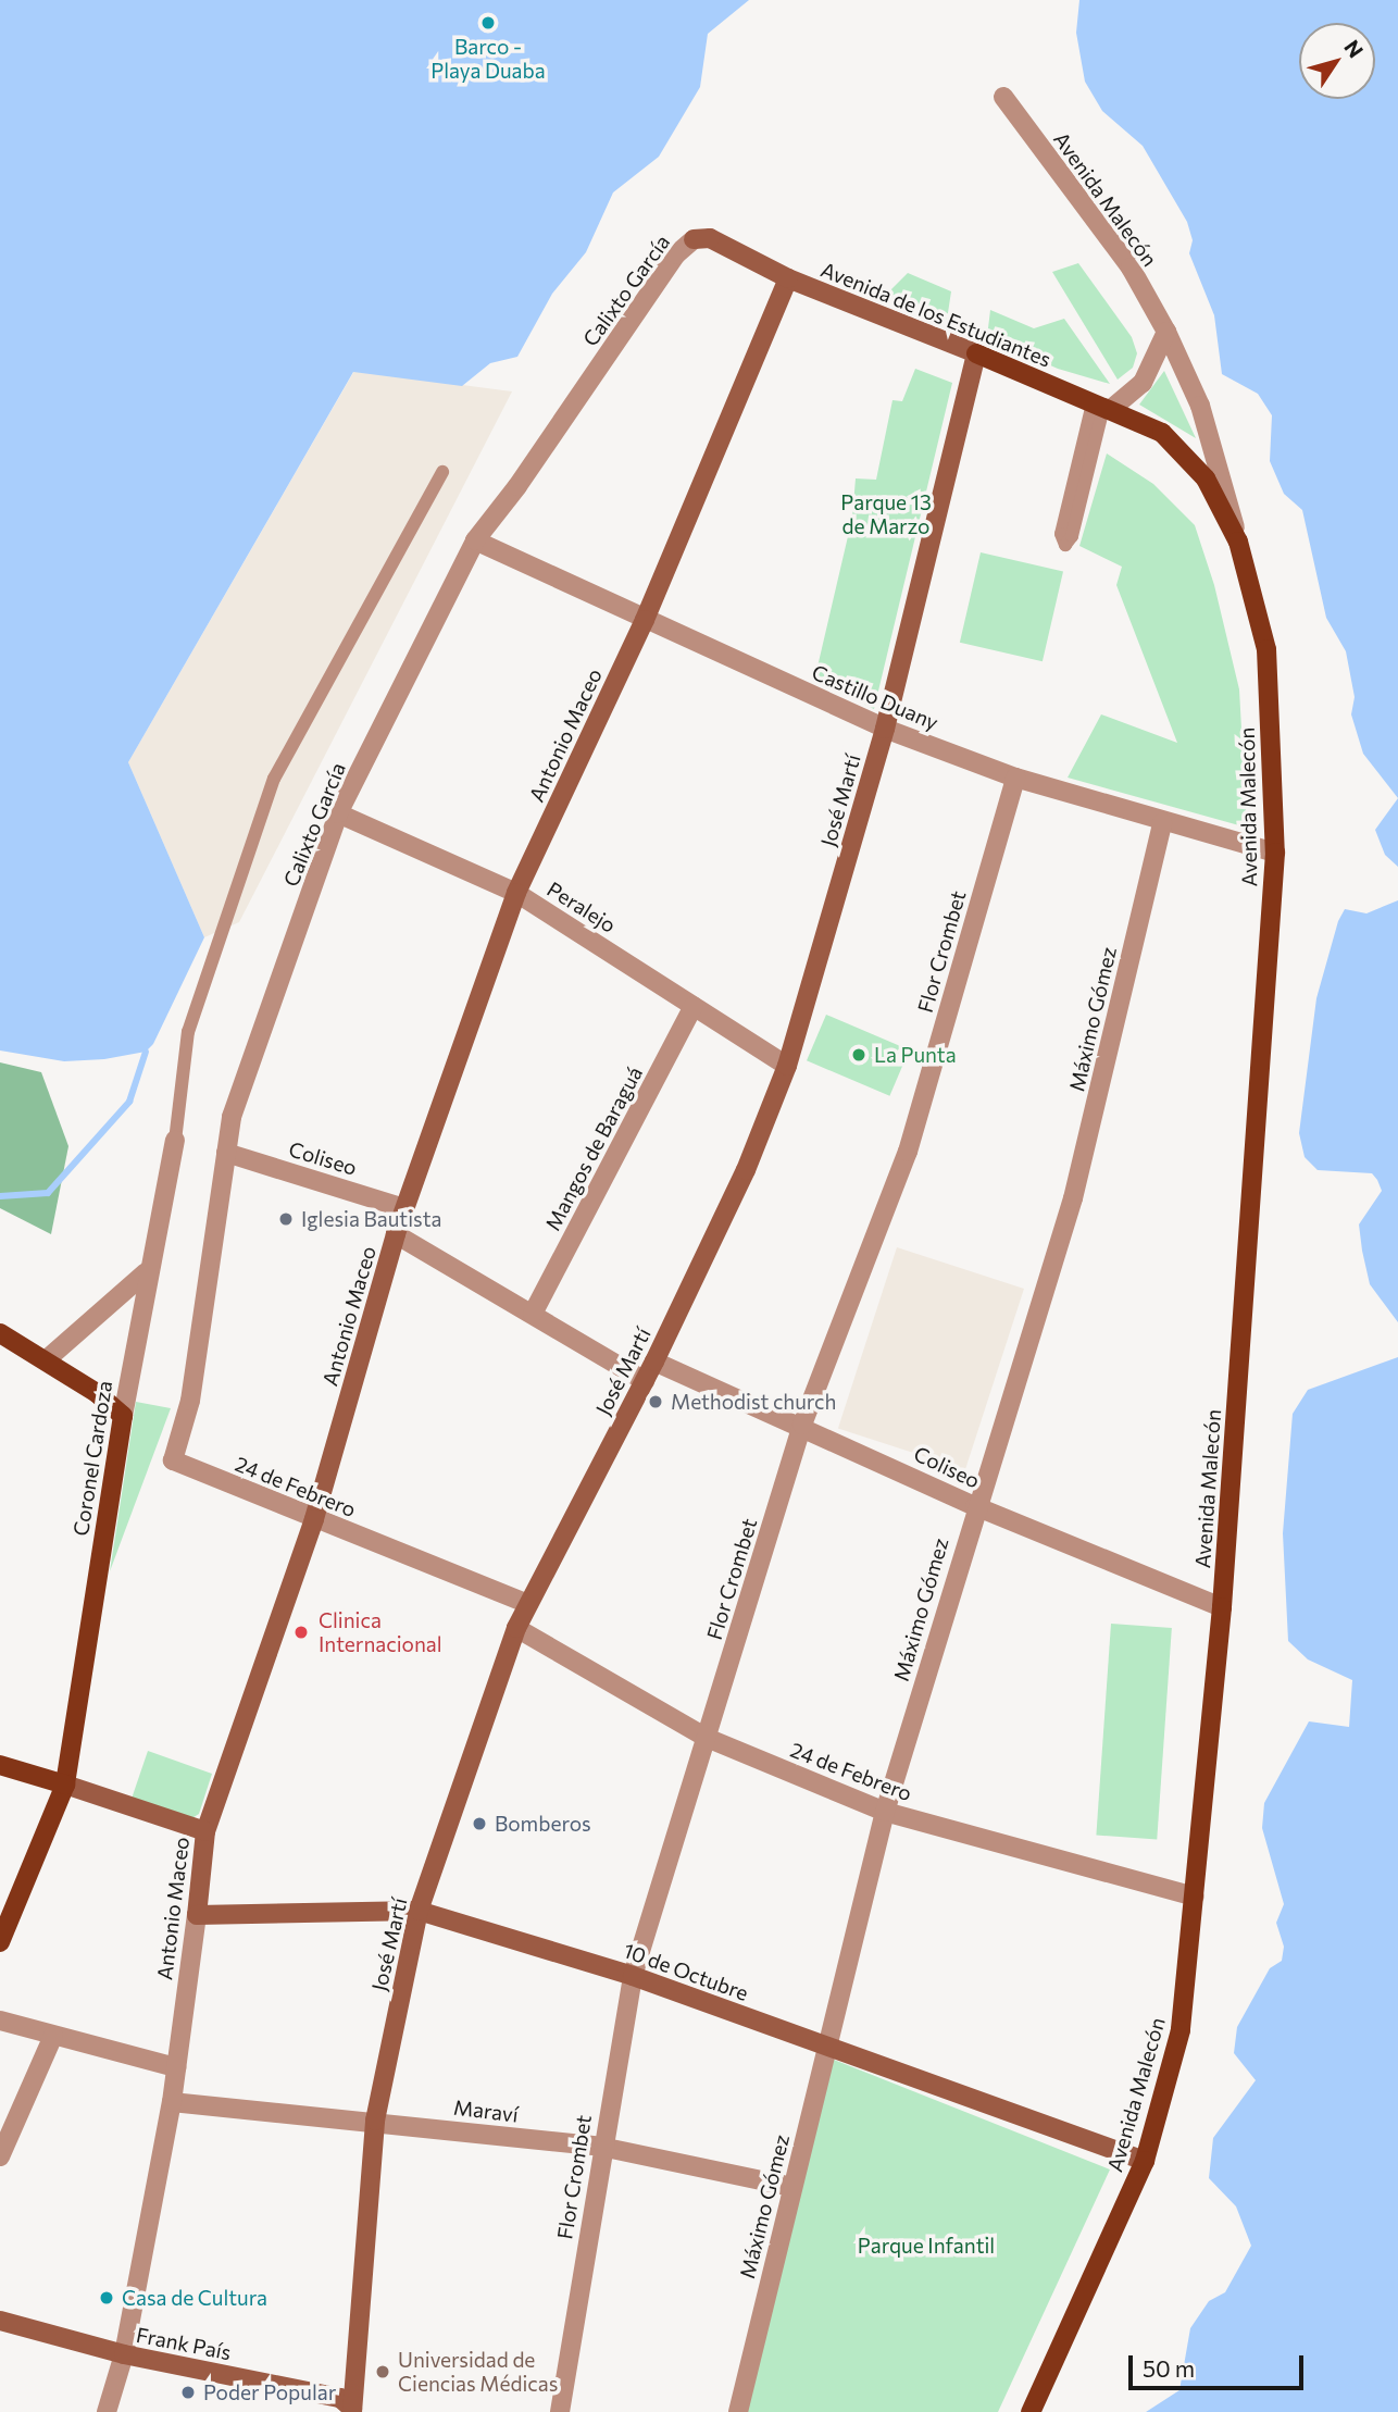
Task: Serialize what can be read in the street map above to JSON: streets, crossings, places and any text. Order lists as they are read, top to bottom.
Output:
{
  "streets": {
    "main road": [
      "Avenida Malecón",
      "Avenida de los Estudiantes",
      "Antonio Maceo",
      "José Martí",
      "Coronel Cardoza",
      "10 de Octubre",
      "Frank País"
    ],
    "street": [
      "Calixto García",
      "Castillo Duany",
      "Peralejo",
      "Flor Crombet",
      "Máximo Gómez",
      "Mangos de Baraguá",
      "Coliseo",
      "24 de Febrero",
      "Maraví"
    ]
  },
  "crossings": [
    ["Avenida Malecón", "Avenida de los Estudiantes"],
    ["Avenida Malecón", "Castillo Duany"],
    ["Avenida Malecón", "Coliseo"],
    ["Avenida Malecón", "24 de Febrero"],
    ["Avenida Malecón", "10 de Octubre"],
    ["Calixto García", "Avenida de los Estudiantes"],
    ["Calixto García", "Castillo Duany"],
    ["Calixto García", "Peralejo"],
    ["Calixto García", "Coliseo"],
    ["Calixto García", "24 de Febrero"],
    ["Avenida de los Estudiantes", "Antonio Maceo"],
    ["Avenida de los Estudiantes", "José Martí"],
    ["Castillo Duany", "Antonio Maceo"],
    ["Castillo Duany", "José Martí"],
    ["Castillo Duany", "Flor Crombet"],
    ["Castillo Duany", "Máximo Gómez"],
    ["Antonio Maceo", "Peralejo"],
    ["Antonio Maceo", "Coliseo"],
    ["Antonio Maceo", "24 de Febrero"],
    ["Antonio Maceo", "10 de Octubre"],
    ["Antonio Maceo", "Maraví"],
    ["Antonio Maceo", "Frank País"],
    ["José Martí", "Peralejo"],
    ["José Martí", "Coliseo"],
    ["José Martí", "24 de Febrero"],
    ["José Martí", "10 de Octubre"],
    ["José Martí", "Maraví"],
    ["José Martí", "Frank País"],
    ["Peralejo", "Mangos de Baraguá"],
    ["Flor Crombet", "Coliseo"],
    ["Flor Crombet", "24 de Febrero"],
    ["Flor Crombet", "10 de Octubre"],
    ["Flor Crombet", "Maraví"],
    ["Máximo Gómez", "Coliseo"],
    ["Máximo Gómez", "24 de Febrero"],
    ["Máximo Gómez", "10 de Octubre"],
    ["Máximo Gómez", "Maraví"]
  ],
  "parks": ["Parque 13 de Marzo", "Parque Infantil"],
  "places": [
    "Barco - Playa Duaba",
    "La Punta",
    "Iglesia Bautista",
    "Methodist church",
    "Clinica Internacional",
    "Bomberos",
    "Casa de Cultura",
    "Universidad de Ciencias Médicas",
    "Poder Popular"
  ],
  "scale_bar": "50 m",
  "north": "top right"
}
